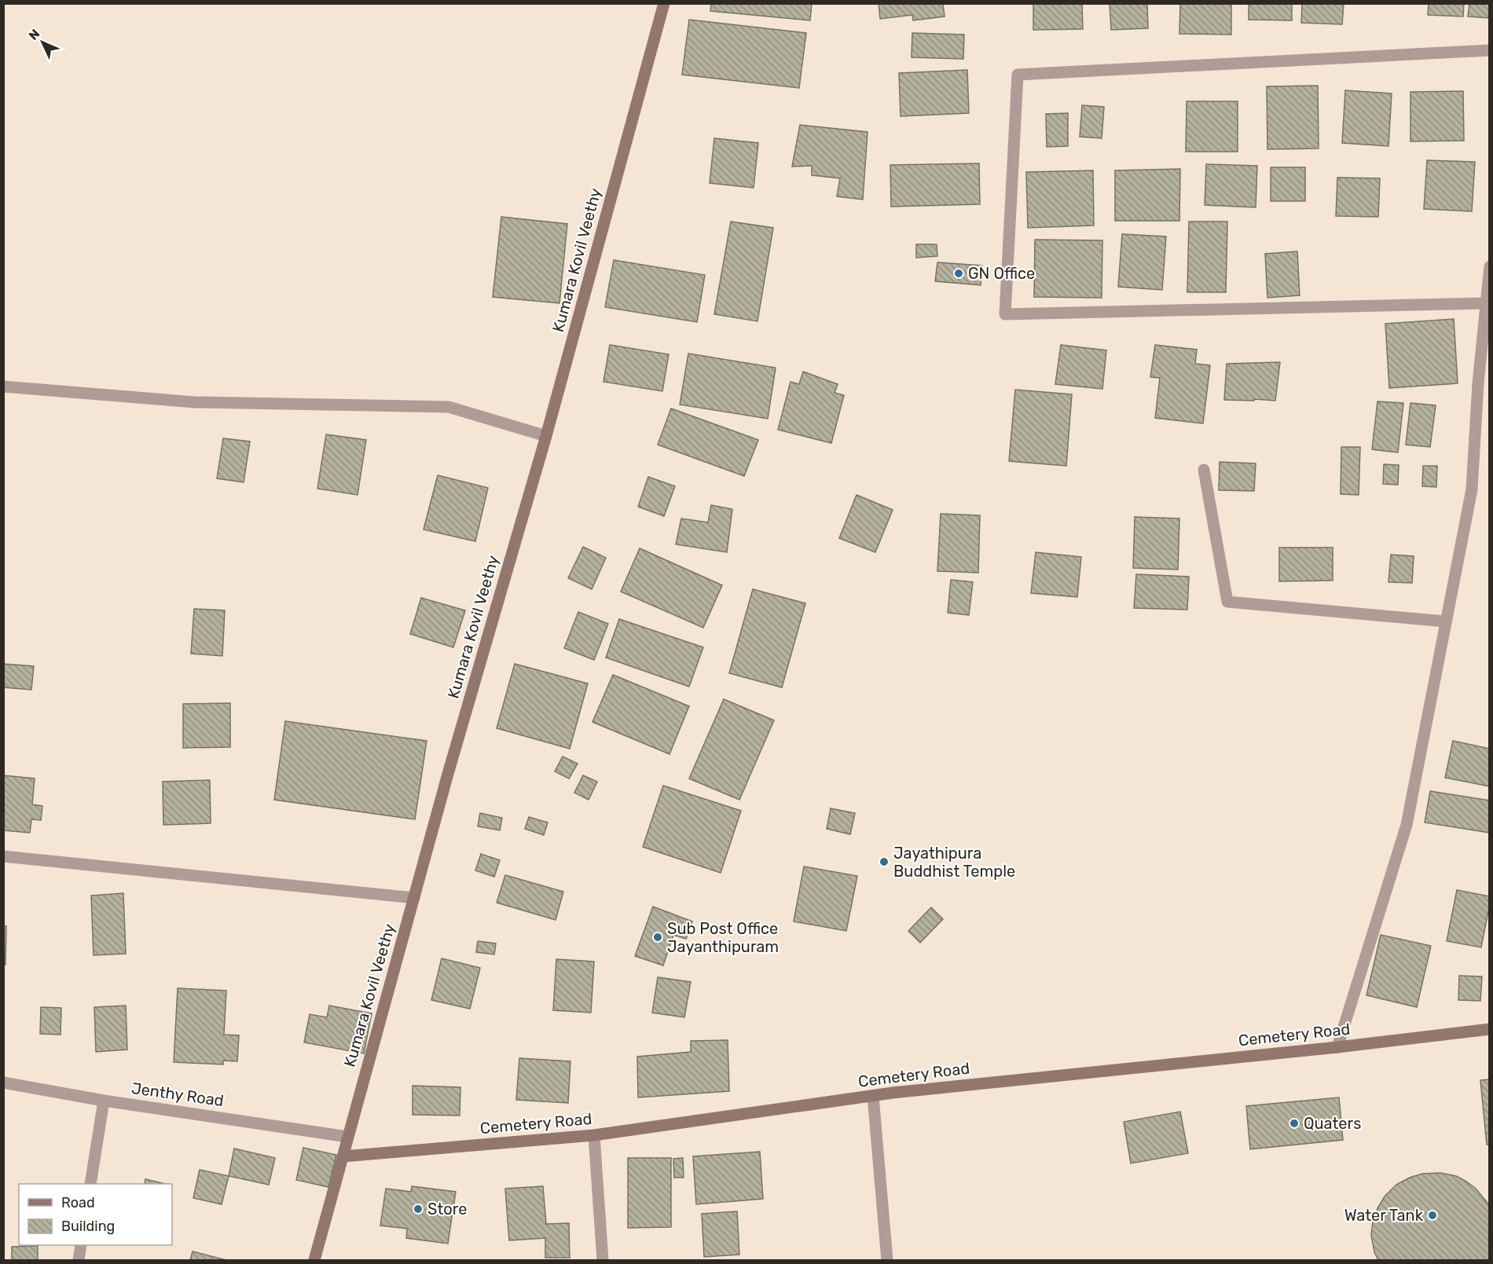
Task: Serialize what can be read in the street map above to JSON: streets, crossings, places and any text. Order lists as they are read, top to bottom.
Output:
{
  "streets": {
    "main road": ["Kumara Kovil Veethy", "Cemetery Road"],
    "street": ["Jenthy Road"]
  },
  "crossings": [
    ["Kumara Kovil Veethy", "Cemetery Road"],
    ["Kumara Kovil Veethy", "Jenthy Road"]
  ],
  "places": [
    "GN Office",
    "Jayathipura Buddhist Temple",
    "Sub Post Office Jayanthipuram",
    "Quaters",
    "Store",
    "Water Tank"
  ],
  "legend": ["Road", "Building"],
  "north": "top left"
}
